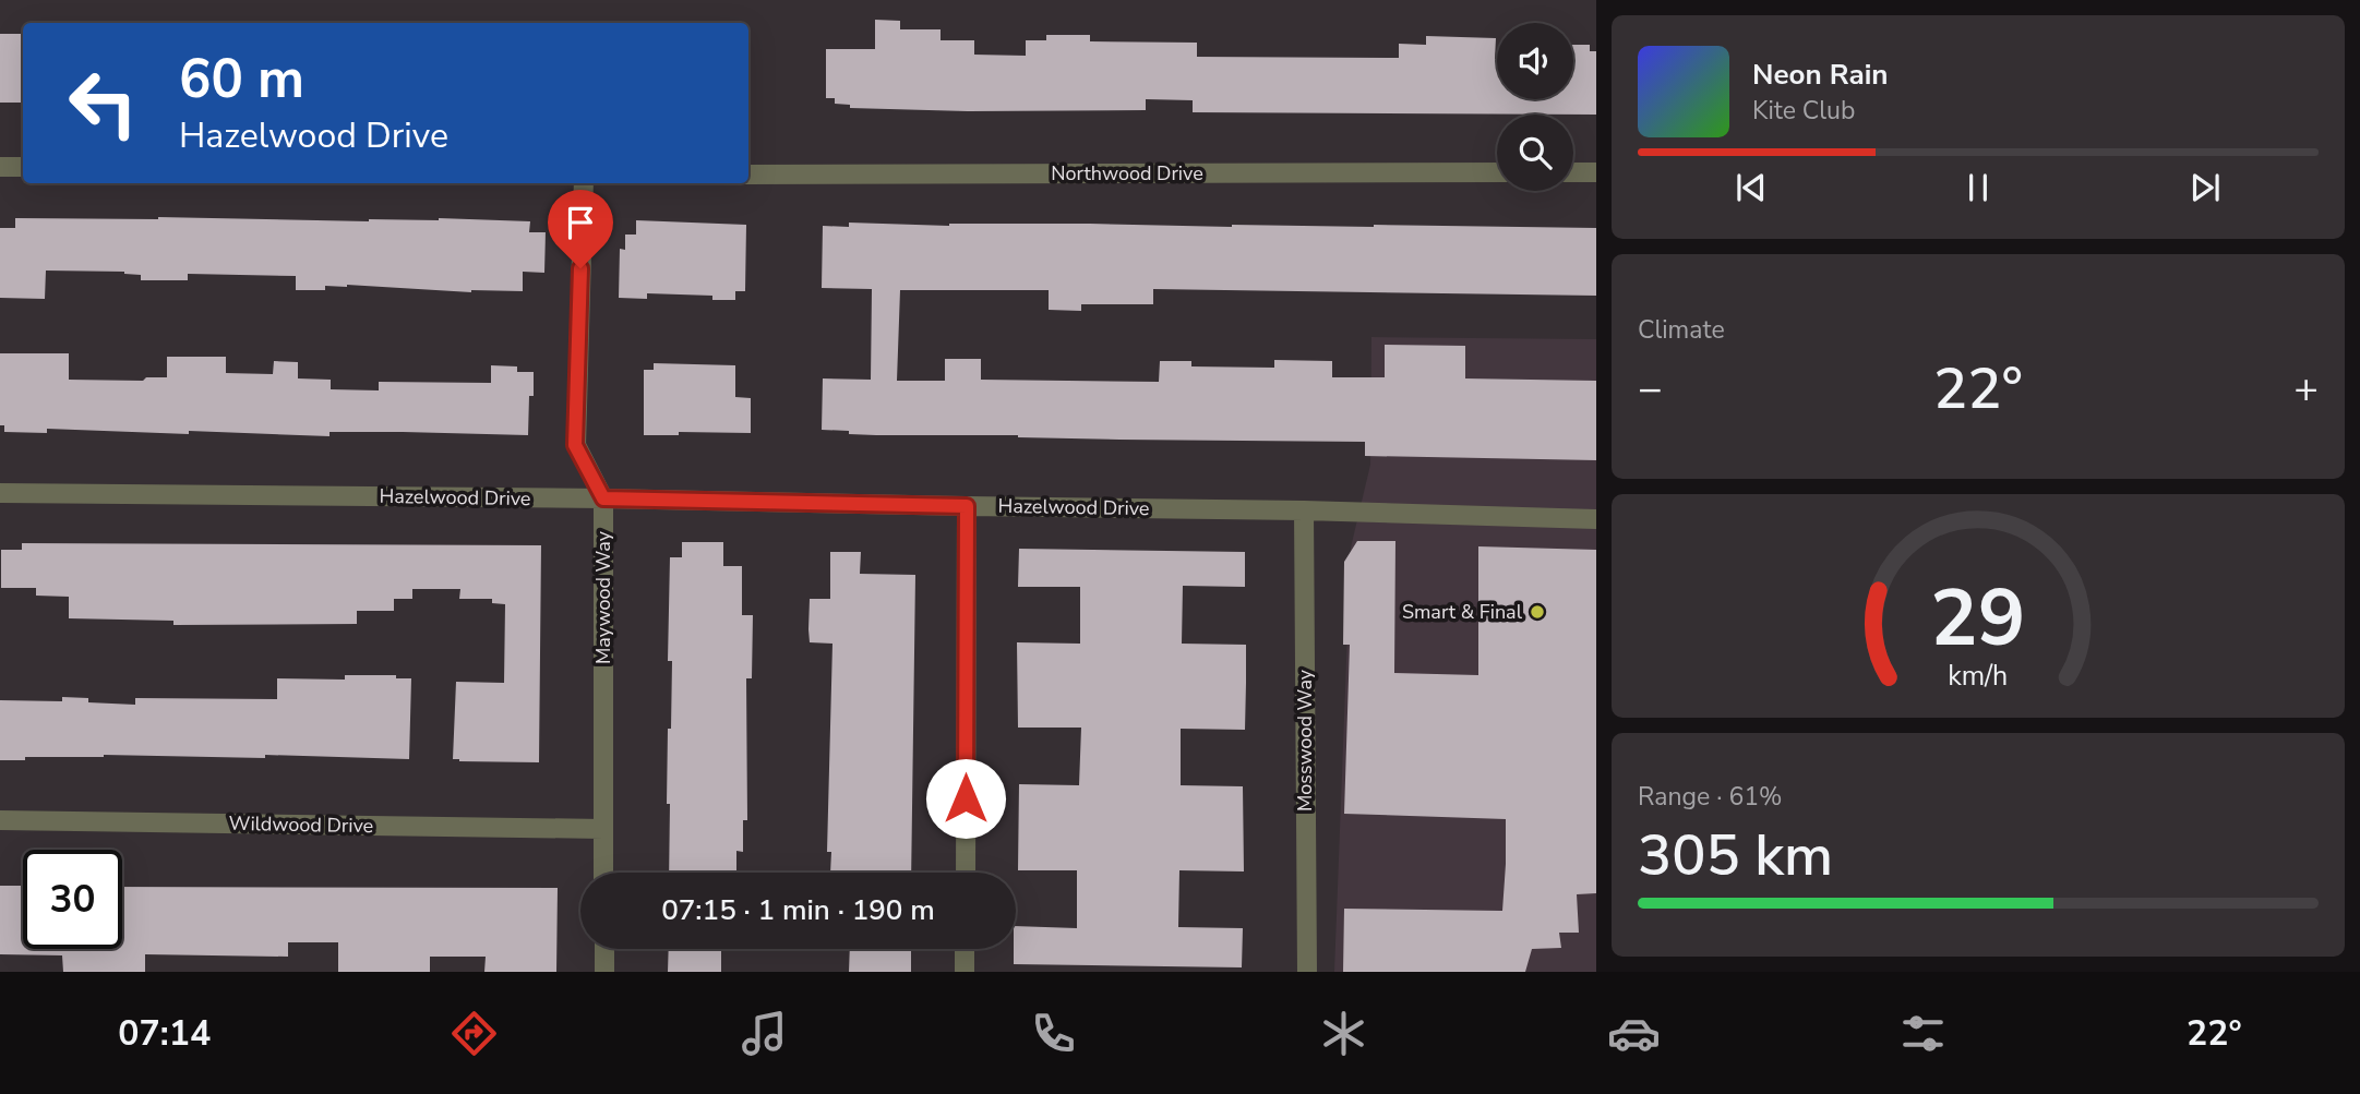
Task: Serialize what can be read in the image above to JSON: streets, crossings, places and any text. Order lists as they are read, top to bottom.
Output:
{
  "streets": {
    "street": [
      "Northwood Drive",
      "Hazelwood Drive",
      "Maywood Way",
      "Mosswood Way",
      "Wildwood Drive"
    ]
  },
  "crossings": [
    ["Hazelwood Drive", "Maywood Way"],
    ["Hazelwood Drive", "Mosswood Way"],
    ["Maywood Way", "Wildwood Drive"]
  ],
  "places": ["Smart & Final"],
  "page": {
    "turn": ["60 m", "Hazelwood Drive"],
    "song": ["Neon Rain", "Kite Club"],
    "tile": [
      "Climate",
      ["Range · 61%", "305 km"]
    ],
    "heat": ["−", "22°", "+"],
    "limit": "30",
    "trip": "07:15 · 1 min · 190 m",
    "tabs": ["07:14", "22°"],
    "gauge": ["29", "km/h"]
  }
}
